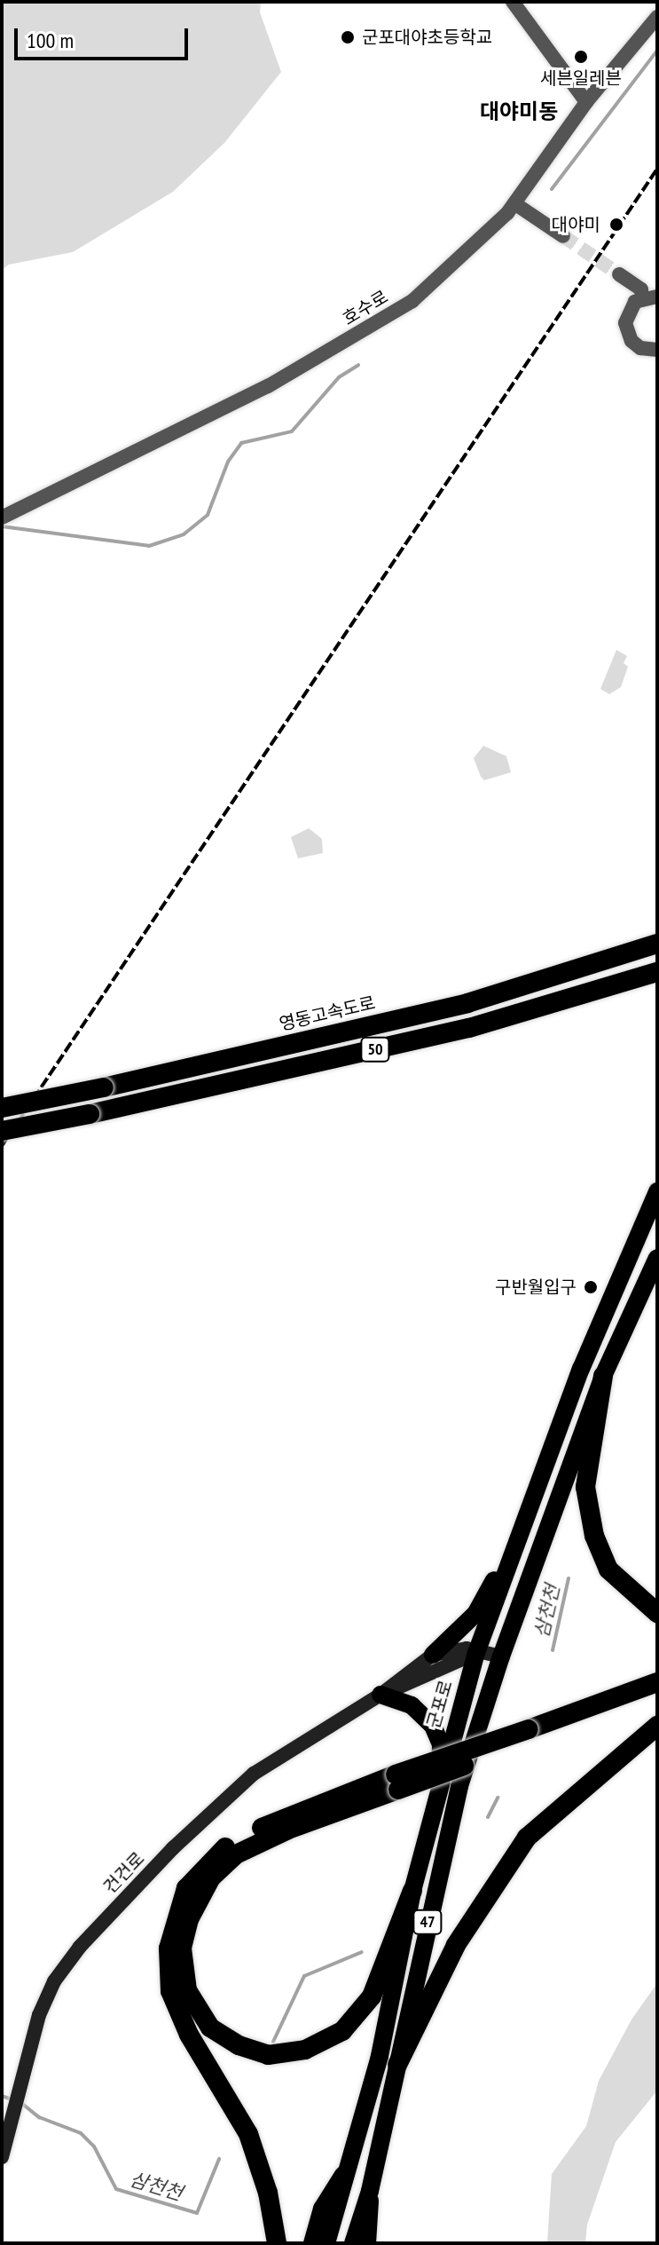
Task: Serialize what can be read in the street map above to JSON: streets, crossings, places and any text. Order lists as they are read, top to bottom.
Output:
{
  "streets": {
    "highway": ["영동고속도로", "50"],
    "main road": ["군포로", "건건로", "47"],
    "street": ["호수로"]
  },
  "crossings": [
    ["군포로", "건건로"],
    ["군포로", "47"]
  ],
  "districts": ["대야미동"],
  "water": ["삼천천"],
  "places": [
    "군포대야초등학교",
    "세븐일레븐",
    "대야미",
    "구반월입구"
  ],
  "scale_bar": "100 m"
}
